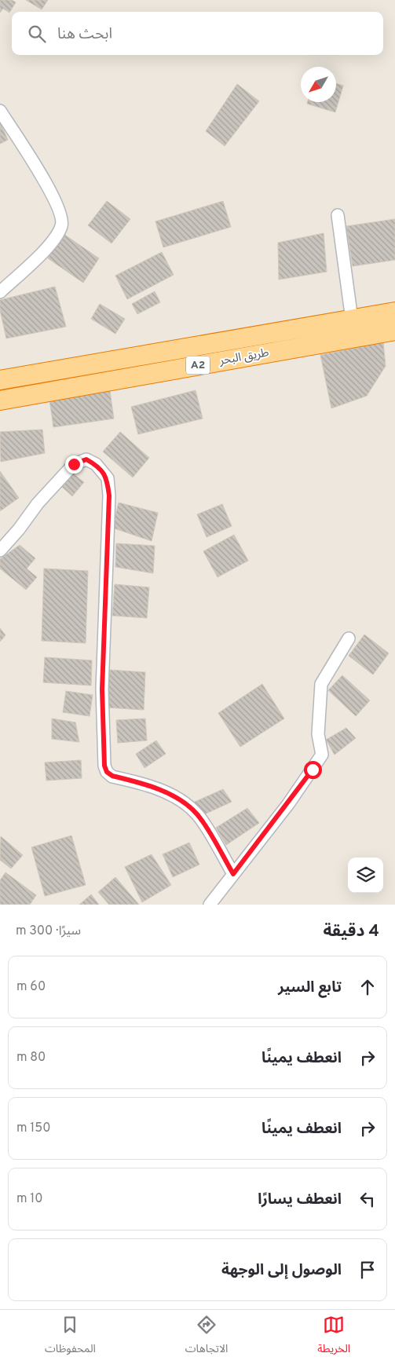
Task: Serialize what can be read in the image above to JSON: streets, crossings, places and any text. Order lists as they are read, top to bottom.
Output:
{
  "streets": {
    "highway": ["طريق البحر", "A2"]
  },
  "north": "bottom left",
  "page": {
    "search": "ابحث هنا",
    "heading": ["4 دقيقة", "سيرًا · 300 m"],
    "list": [
      ["تابع السير", "60 m"],
      ["انعطف يمينًا", "80 m"],
      ["انعطف يمينًا", "150 m"],
      ["انعطف يسارًا", "10 m"],
      "الوصول إلى الوجهة"
    ],
    "nav": ["الخريطة", "الاتجاهات", "المحفوظات"]
  }
}
